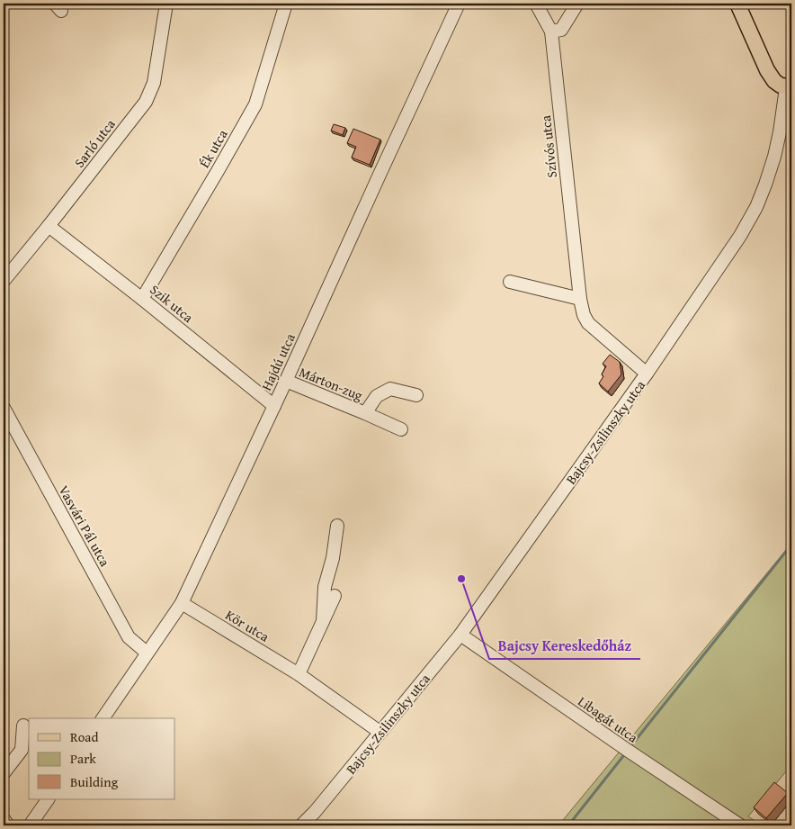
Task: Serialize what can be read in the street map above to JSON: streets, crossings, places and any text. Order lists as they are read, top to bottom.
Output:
{
  "streets": {
    "main road": ["Bajcsy-Zsilinszky utca"],
    "street": [
      "Sarló utca",
      "Szívós utca",
      "Ék utca",
      "Szik utca",
      "Hajdú utca",
      "Márton-zug",
      "Vasvári Pál utca",
      "Kör utca",
      "Libagát utca"
    ]
  },
  "crossings": [
    ["Sarló utca", "Szik utca"],
    ["Szívós utca", "Bajcsy-Zsilinszky utca"],
    ["Ék utca", "Szik utca"],
    ["Szik utca", "Hajdú utca"],
    ["Hajdú utca", "Márton-zug"],
    ["Hajdú utca", "Vasvári Pál utca"],
    ["Hajdú utca", "Kör utca"],
    ["Bajcsy-Zsilinszky utca", "Kör utca"],
    ["Bajcsy-Zsilinszky utca", "Libagát utca"]
  ],
  "places": ["Bajcsy Kereskedőház"],
  "legend": ["Road", "Park", "Building"]
}
